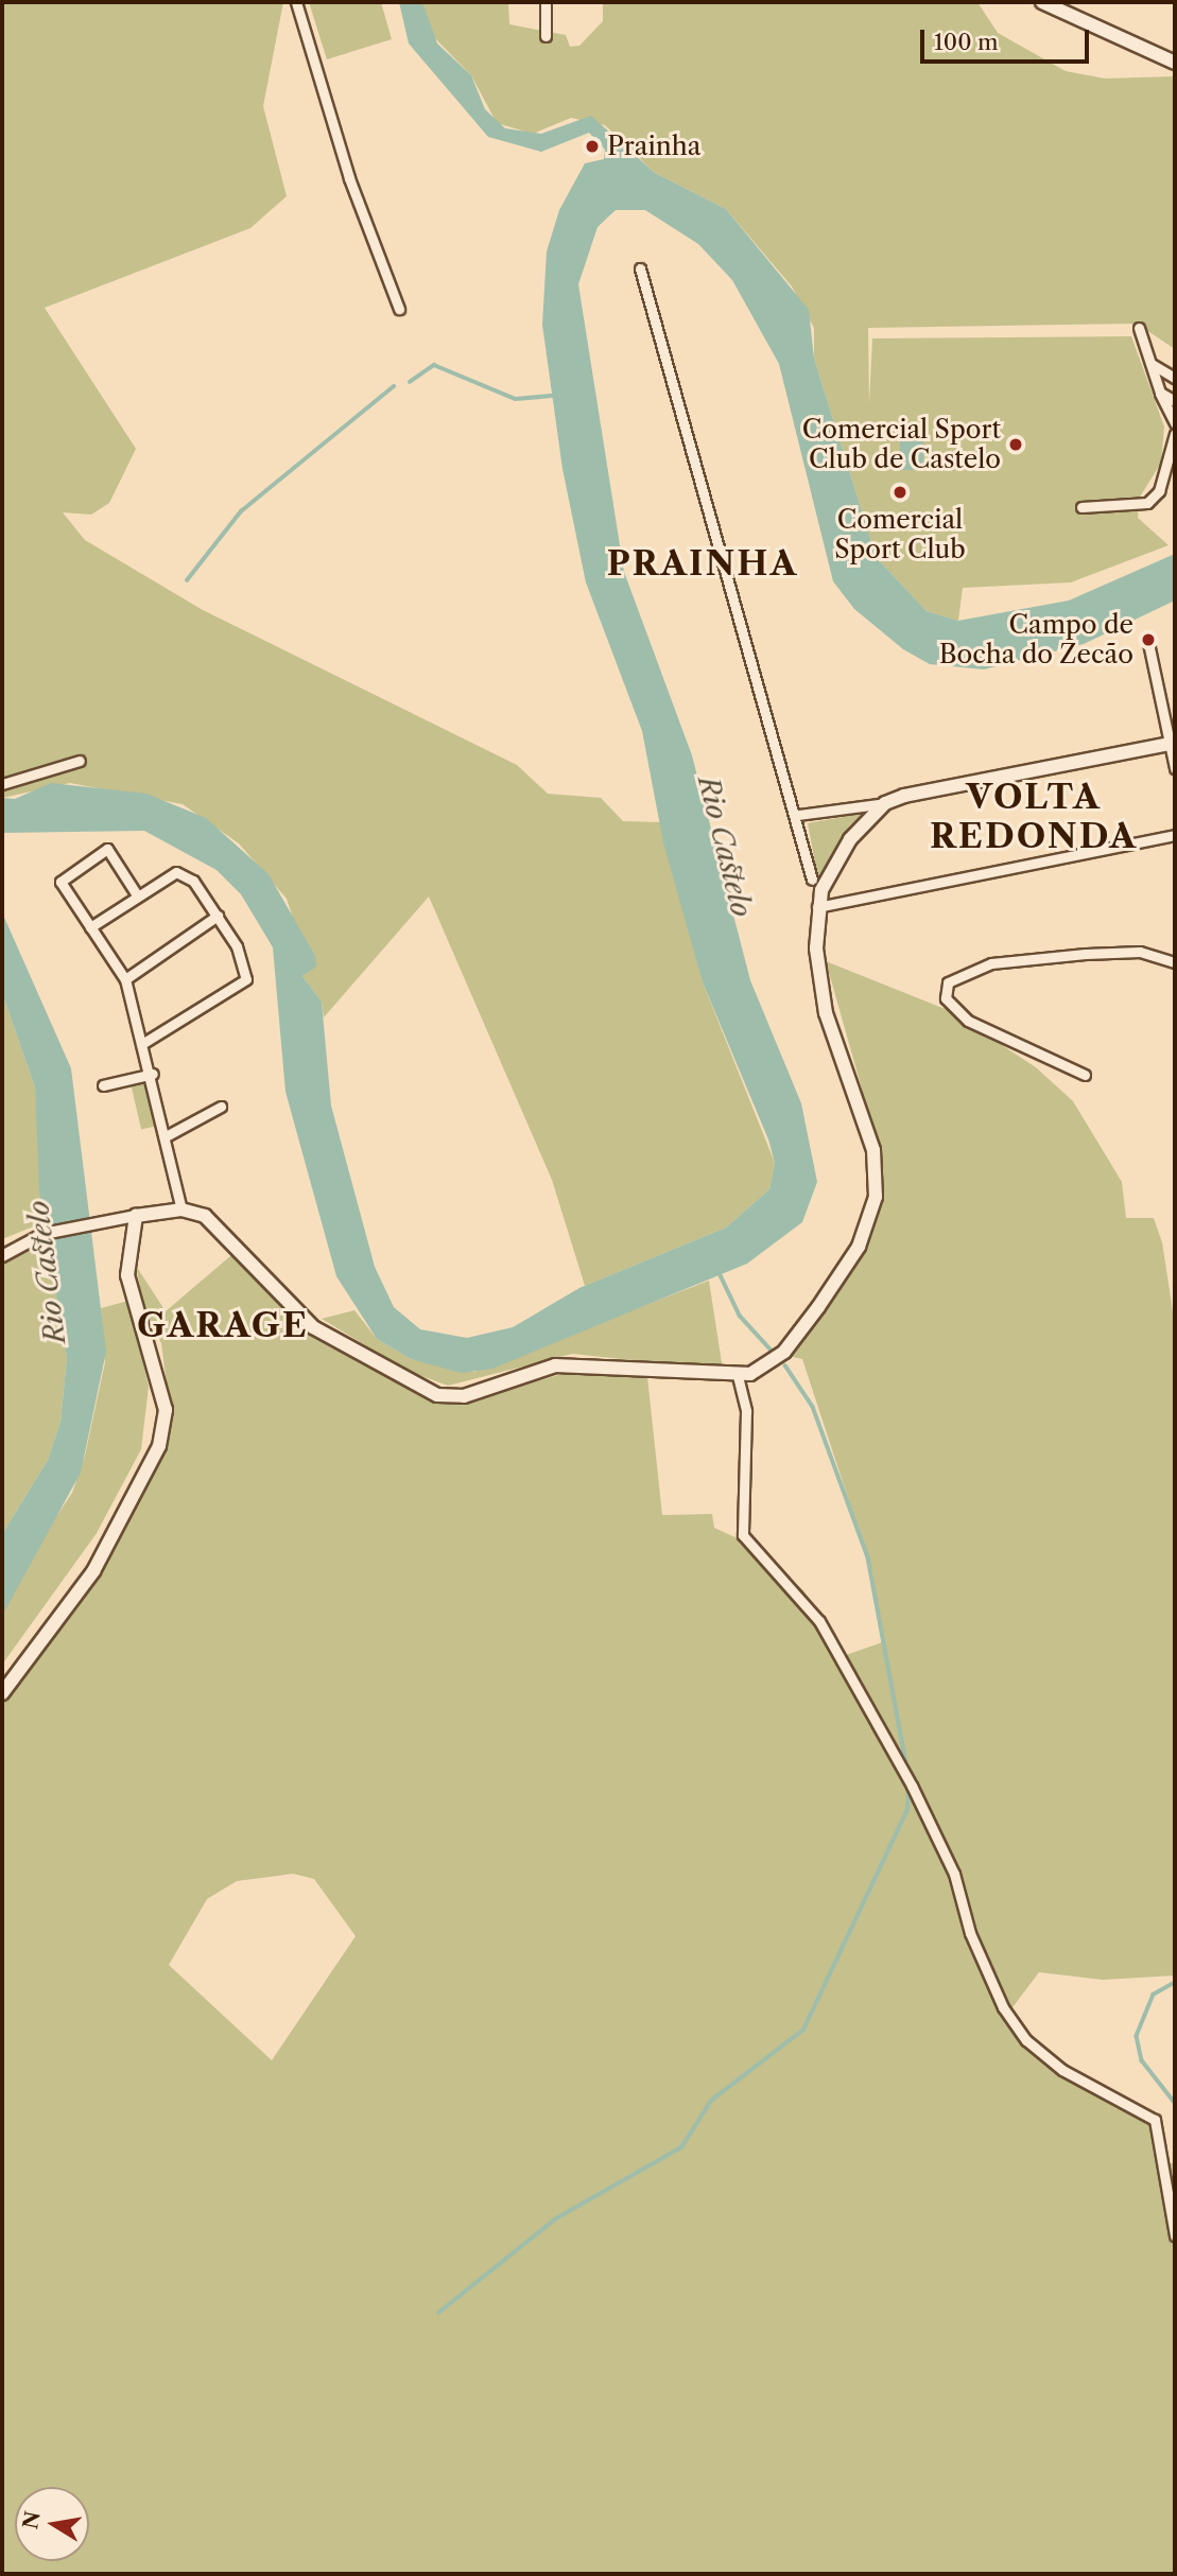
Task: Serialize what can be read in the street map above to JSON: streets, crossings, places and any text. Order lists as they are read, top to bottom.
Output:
{
  "districts": ["PRAINHA", "VOLTA REDONDA", "GARAGE"],
  "water": ["Rio Castelo"],
  "places": [
    "Prainha",
    "Comercial Sport Club de Castelo",
    "Comercial Sport Club",
    "Campo de Bocha do Zecão"
  ],
  "scale_bar": "100 m",
  "north": "left"
}
